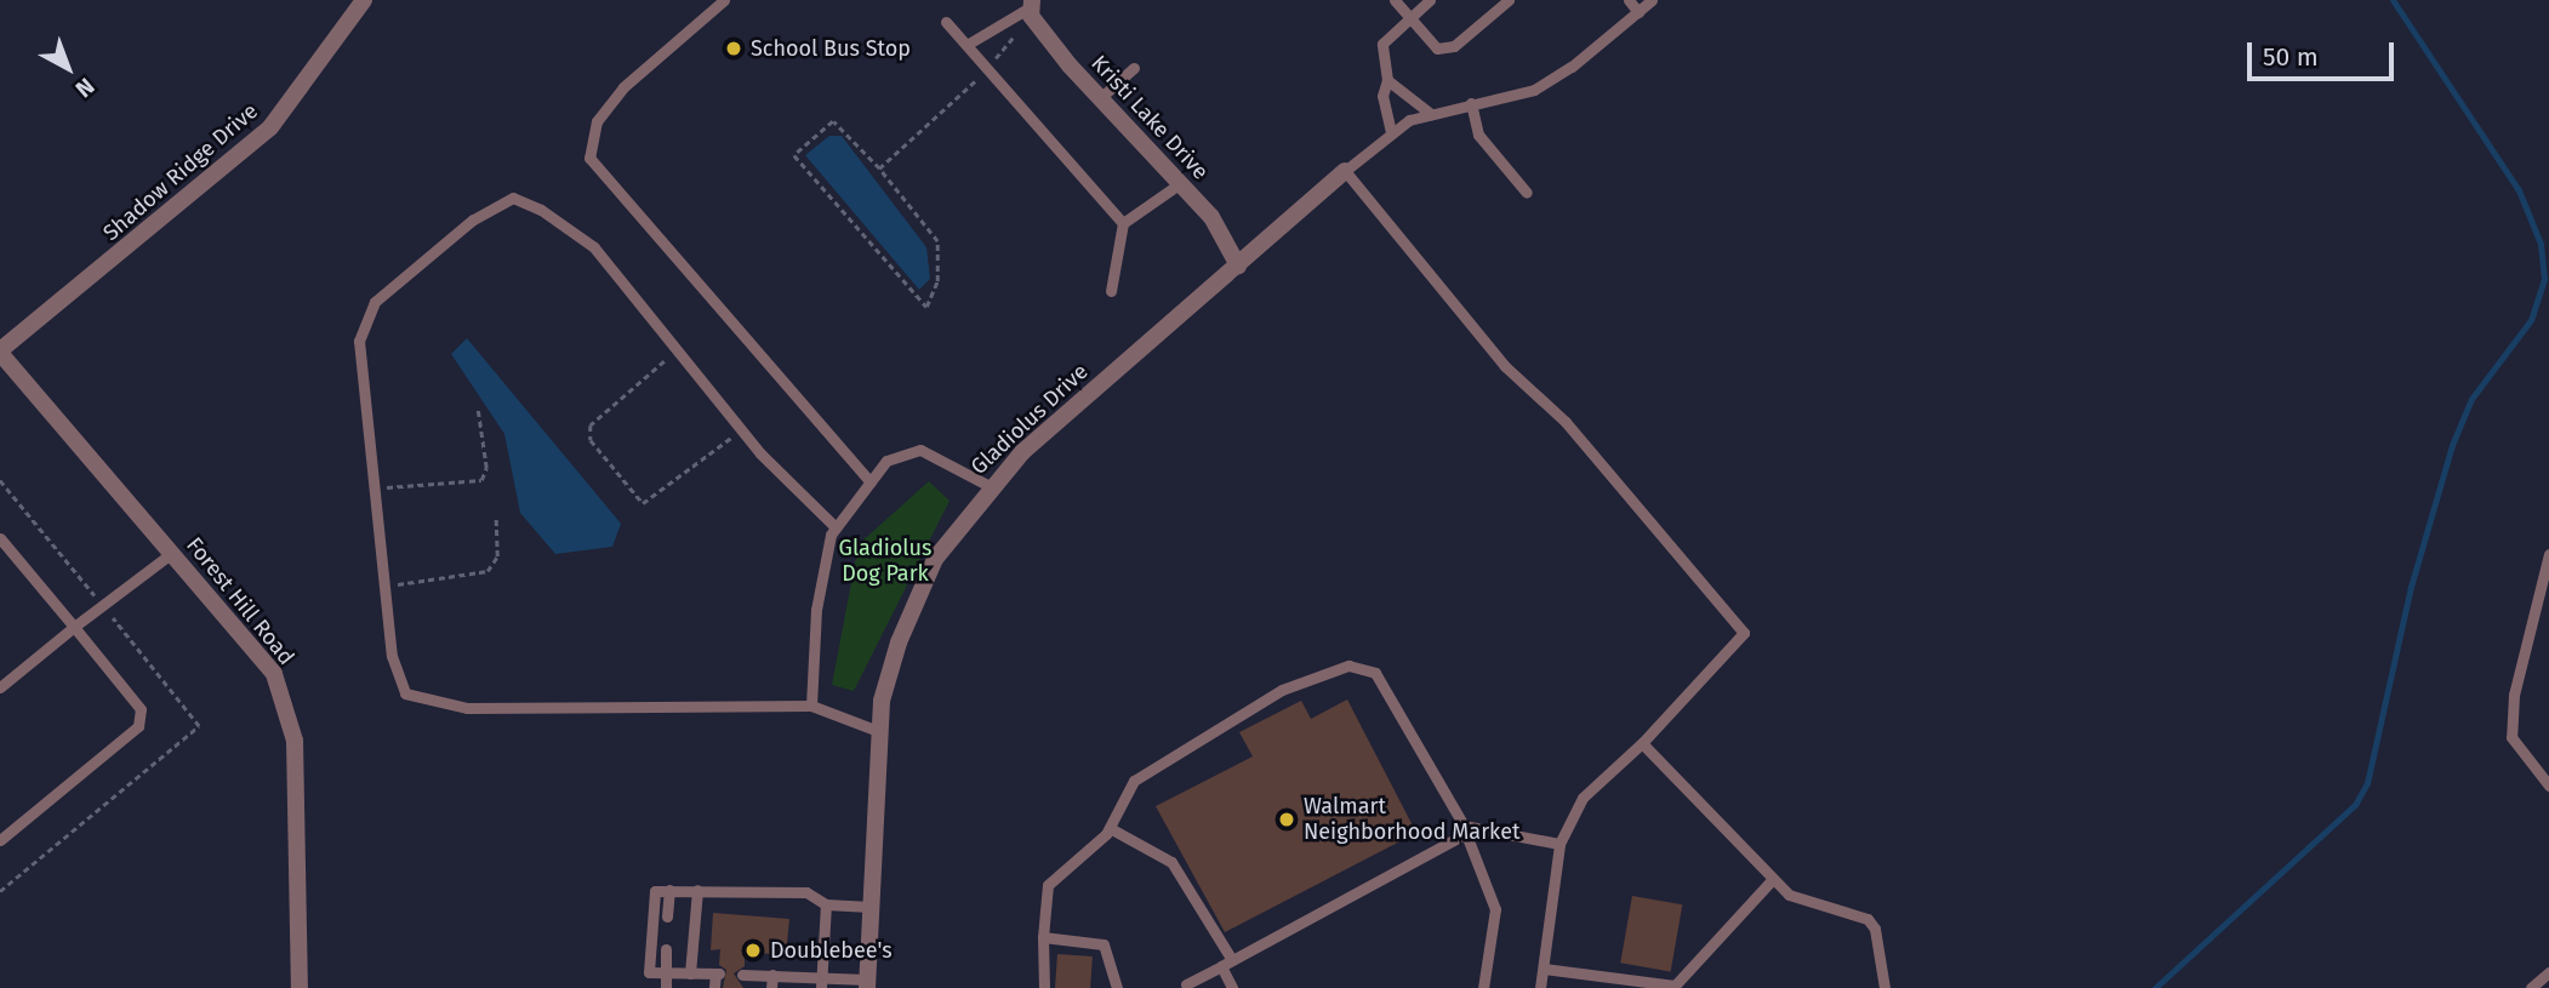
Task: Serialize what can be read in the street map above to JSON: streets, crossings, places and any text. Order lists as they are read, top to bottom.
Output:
{
  "streets": {
    "street": [
      "Kristi Lake Drive",
      "Shadow Ridge Drive",
      "Gladiolus Drive",
      "Forest Hill Road"
    ]
  },
  "crossings": [
    ["Kristi Lake Drive", "Gladiolus Drive"],
    ["Shadow Ridge Drive", "Forest Hill Road"]
  ],
  "parks": ["Gladiolus Dog Park"],
  "places": ["School Bus Stop", "Walmart Neighborhood Market", "Doublebee's"],
  "scale_bar": "50 m",
  "north": "bottom right"
}
